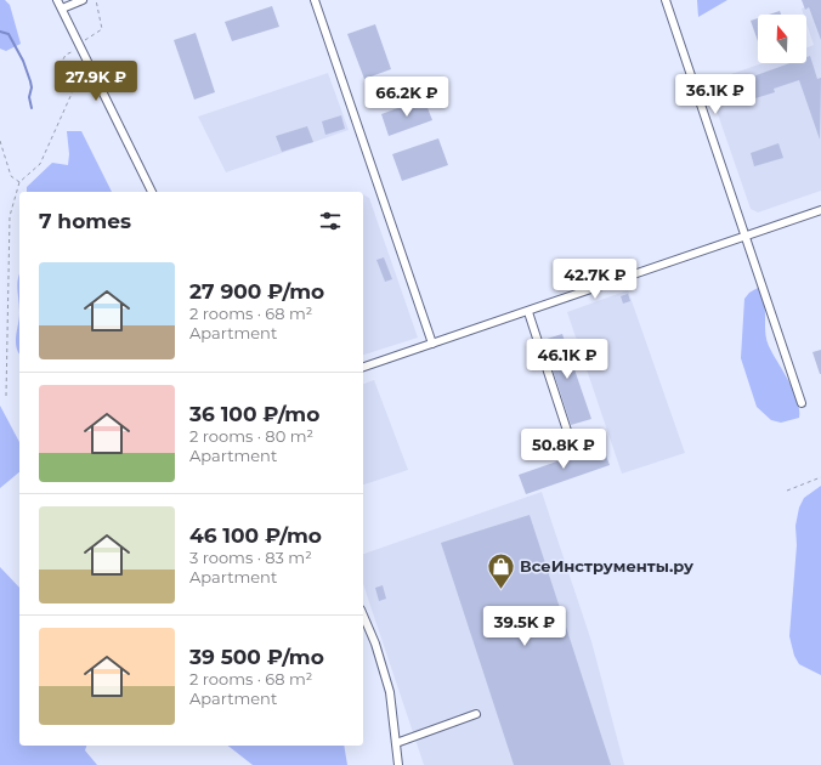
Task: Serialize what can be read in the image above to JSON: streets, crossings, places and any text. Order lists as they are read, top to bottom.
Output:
{
  "places": {
    "shop": ["ВсеИнструменты.ру"]
  },
  "north": "top",
  "page": {
    "price": [
      "27.9K ₽",
      "36.1K ₽",
      "66.2K ₽",
      "42.7K ₽",
      "46.1K ₽",
      "50.8K ₽",
      "39.5K ₽"
    ],
    "heading": "7 homes",
    "list": [
      {
        "name": "27 900 ₽/mo",
        "note": "2 rooms · 68 m² · Apartment"
      },
      {
        "name": "36 100 ₽/mo",
        "note": "2 rooms · 80 m² · Apartment"
      },
      {
        "name": "46 100 ₽/mo",
        "note": "3 rooms · 83 m² · Apartment"
      },
      {
        "name": "39 500 ₽/mo",
        "note": "2 rooms · 68 m² · Apartment"
      }
    ]
  }
}
